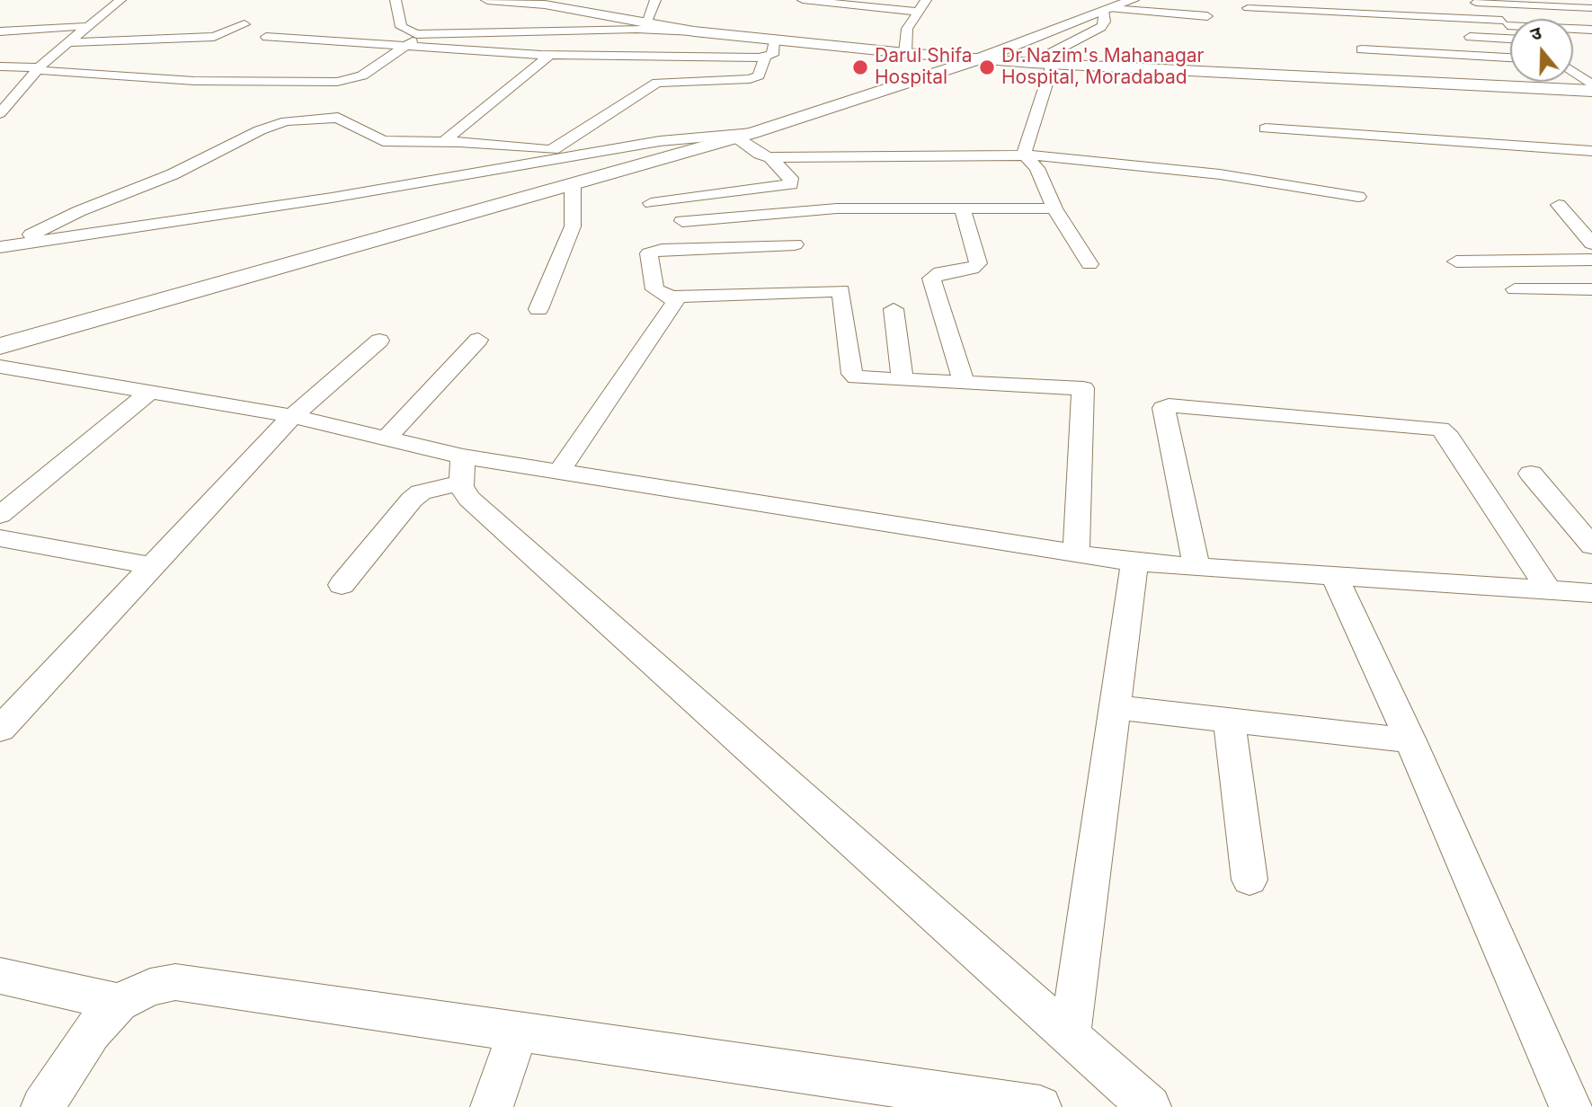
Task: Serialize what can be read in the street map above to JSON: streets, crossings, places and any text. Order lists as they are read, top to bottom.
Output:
{
  "places": ["Darul Shifa Hospital", "Dr.Nazim's Mahanagar Hospital, Moradabad"],
  "north": "top"
}
